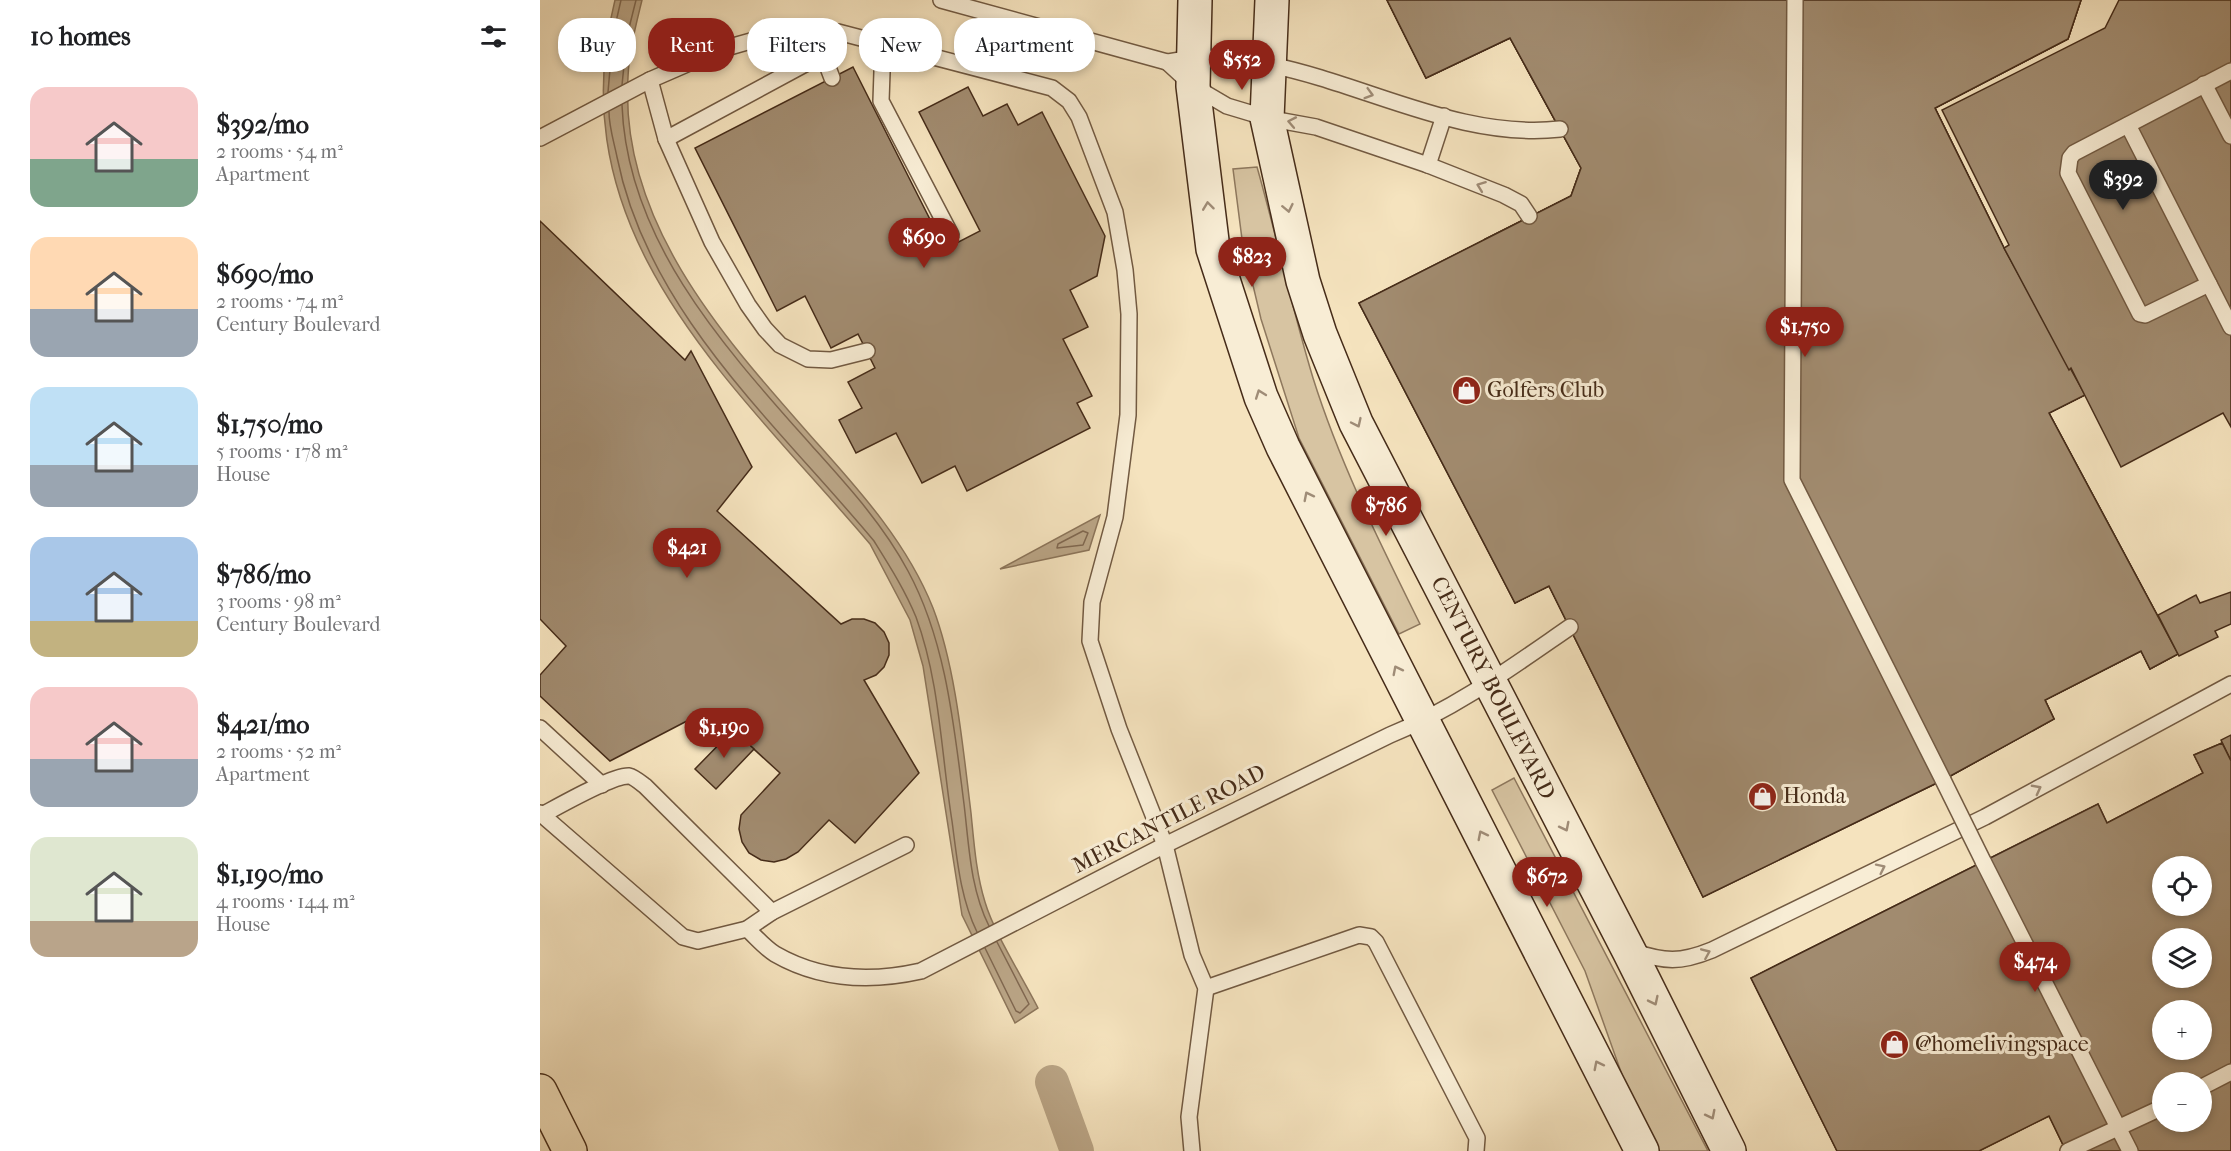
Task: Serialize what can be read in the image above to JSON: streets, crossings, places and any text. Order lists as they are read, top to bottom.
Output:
{
  "streets": {
    "main road": ["CENTURY BOULEVARD"],
    "lane": ["MERCANTILE ROAD"]
  },
  "crossings": [
    ["CENTURY BOULEVARD", "MERCANTILE ROAD"]
  ],
  "places": {
    "shop": ["Golfers Club", "Honda", "@homelivingspace"]
  },
  "page": {
    "heading": "10 homes",
    "chip": [
      "Buy",
      "Rent",
      "Filters",
      "New",
      "Apartment"
    ],
    "price": [
      "$552",
      "$392",
      "$690",
      "$823",
      "$1,750",
      "$786",
      "$421",
      "$1,190",
      "$672",
      "$474"
    ],
    "list": [
      {
        "name": "$392/mo",
        "note": "2 rooms · 54 m² · Apartment"
      },
      {
        "name": "$690/mo",
        "note": "2 rooms · 74 m² · Century Boulevard"
      },
      {
        "name": "$1,750/mo",
        "note": "5 rooms · 178 m² · House"
      },
      {
        "name": "$786/mo",
        "note": "3 rooms · 98 m² · Century Boulevard"
      },
      {
        "name": "$421/mo",
        "note": "2 rooms · 52 m² · Apartment"
      },
      {
        "name": "$1,190/mo",
        "note": "4 rooms · 144 m² · House"
      }
    ],
    "map_buttons": ["+", "−"]
  }
}
